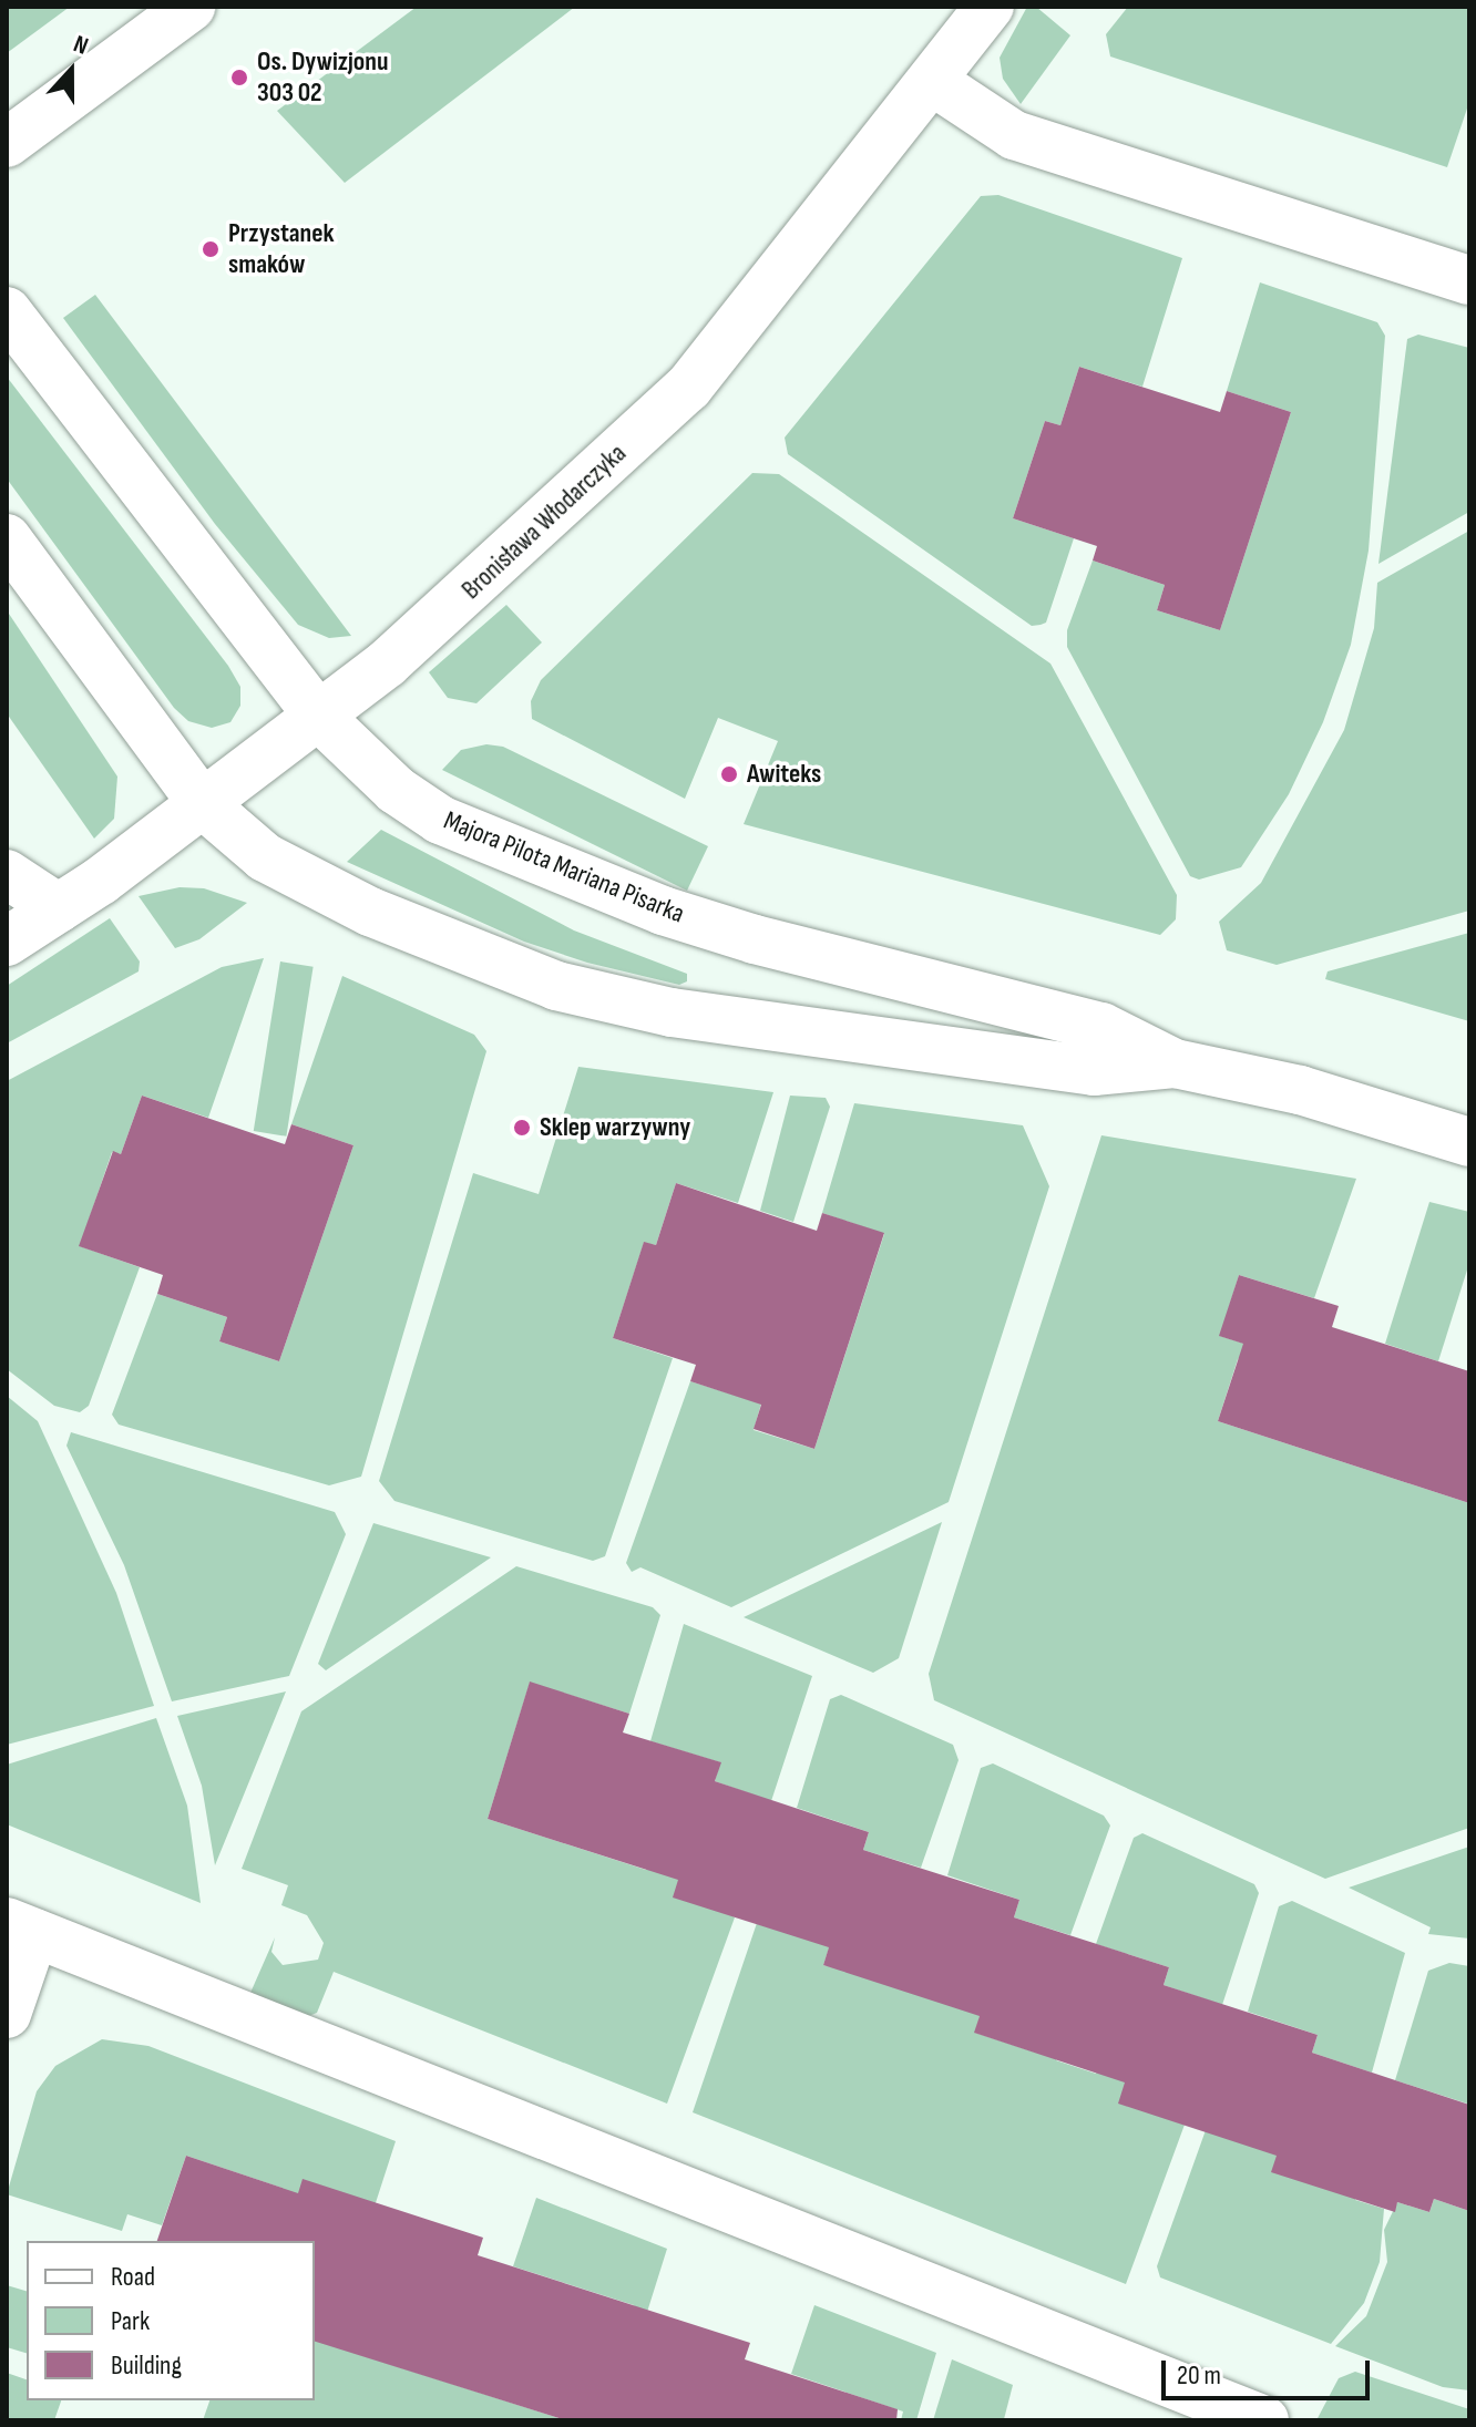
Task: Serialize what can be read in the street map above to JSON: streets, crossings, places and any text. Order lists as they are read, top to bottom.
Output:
{
  "streets": {
    "street": ["Bronisława Włodarczyka", "Majora Pilota Mariana Pisarka"]
  },
  "crossings": [
    ["Bronisława Włodarczyka", "Majora Pilota Mariana Pisarka"]
  ],
  "places": [
    "Os. Dywizjonu 303 02",
    "Przystanek smaków",
    "Awiteks",
    "Sklep warzywny"
  ],
  "legend": ["Road", "Park", "Building"],
  "scale_bar": "20 m",
  "north": "top"
}
